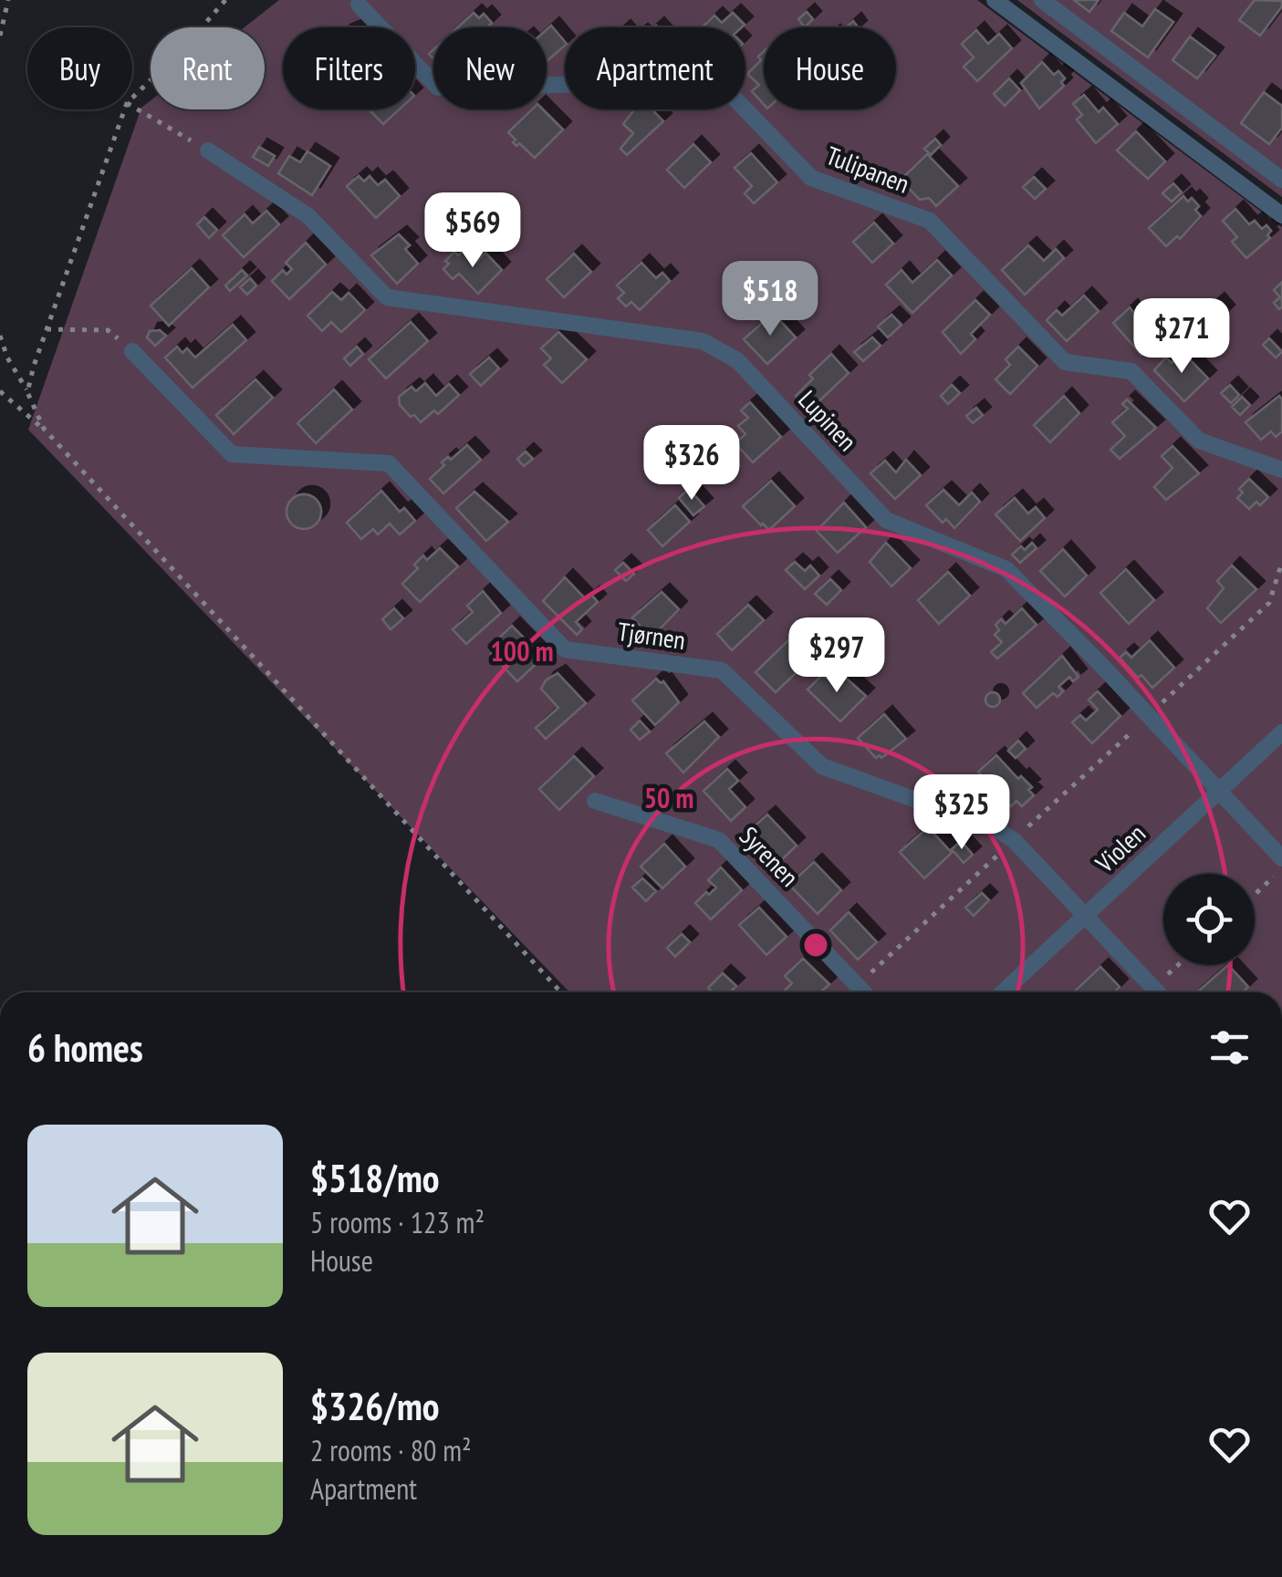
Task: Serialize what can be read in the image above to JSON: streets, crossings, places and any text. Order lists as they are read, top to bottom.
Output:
{
  "streets": {
    "lane": [
      "Tulipanen",
      "Lupinen",
      "Tjørnen",
      "Violen",
      "Syrenen"
    ]
  },
  "crossings": [
    ["Lupinen", "Violen"],
    ["Tjørnen", "Violen"]
  ],
  "page": {
    "chip": [
      "Buy",
      "Rent",
      "Filters",
      "New",
      "Apartment",
      "House"
    ],
    "price": [
      "$569",
      "$518",
      "$271",
      "$326",
      "$297",
      "$325"
    ],
    "heading": "6 homes",
    "list": [
      {
        "name": "$518/mo",
        "note": "5 rooms · 123 m² · House"
      },
      {
        "name": "$326/mo",
        "note": "2 rooms · 80 m² · Apartment"
      }
    ]
  },
  "rings": ["100 m", "50 m"]
}
